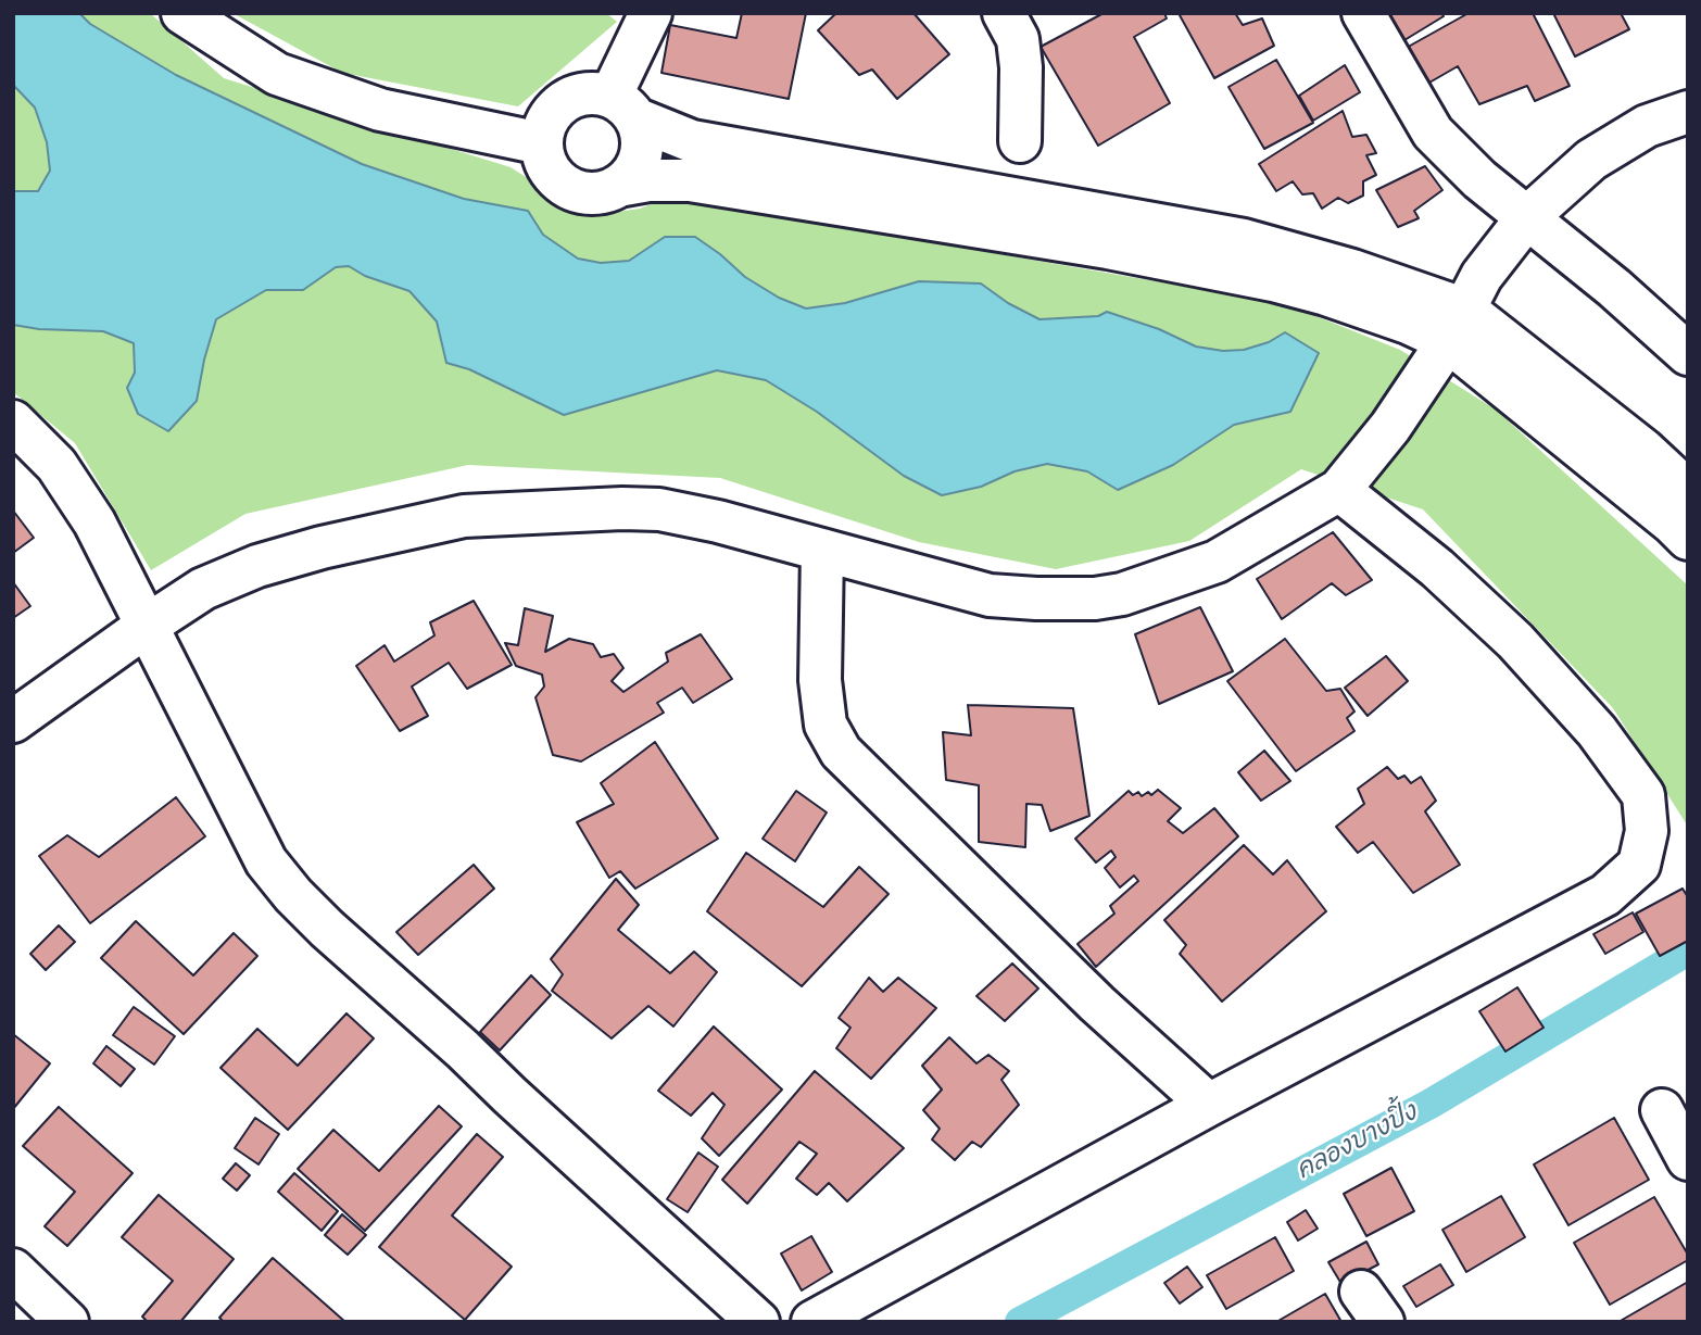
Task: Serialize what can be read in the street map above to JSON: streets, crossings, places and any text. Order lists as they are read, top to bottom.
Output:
{
  "water": ["คลองบางปิ้ง"]
}
